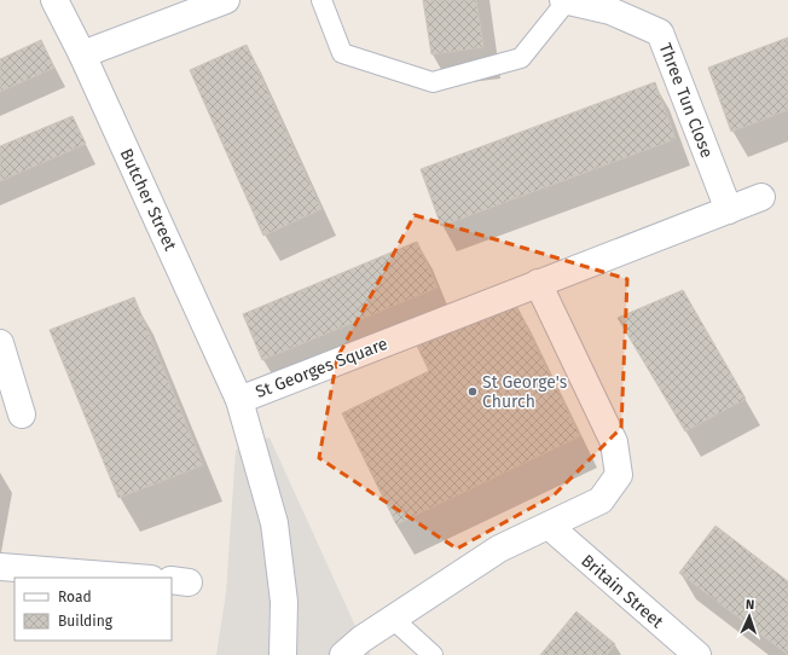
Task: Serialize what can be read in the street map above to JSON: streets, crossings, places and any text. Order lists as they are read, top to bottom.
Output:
{
  "streets": {
    "street": [
      "Three Tun Close",
      "Butcher Street",
      "St Georges Square",
      "Britain Street"
    ]
  },
  "crossings": [
    ["Three Tun Close", "St Georges Square"],
    ["Butcher Street", "St Georges Square"]
  ],
  "places": ["St George's Church"],
  "legend": ["Road", "Building"],
  "north": "top"
}
